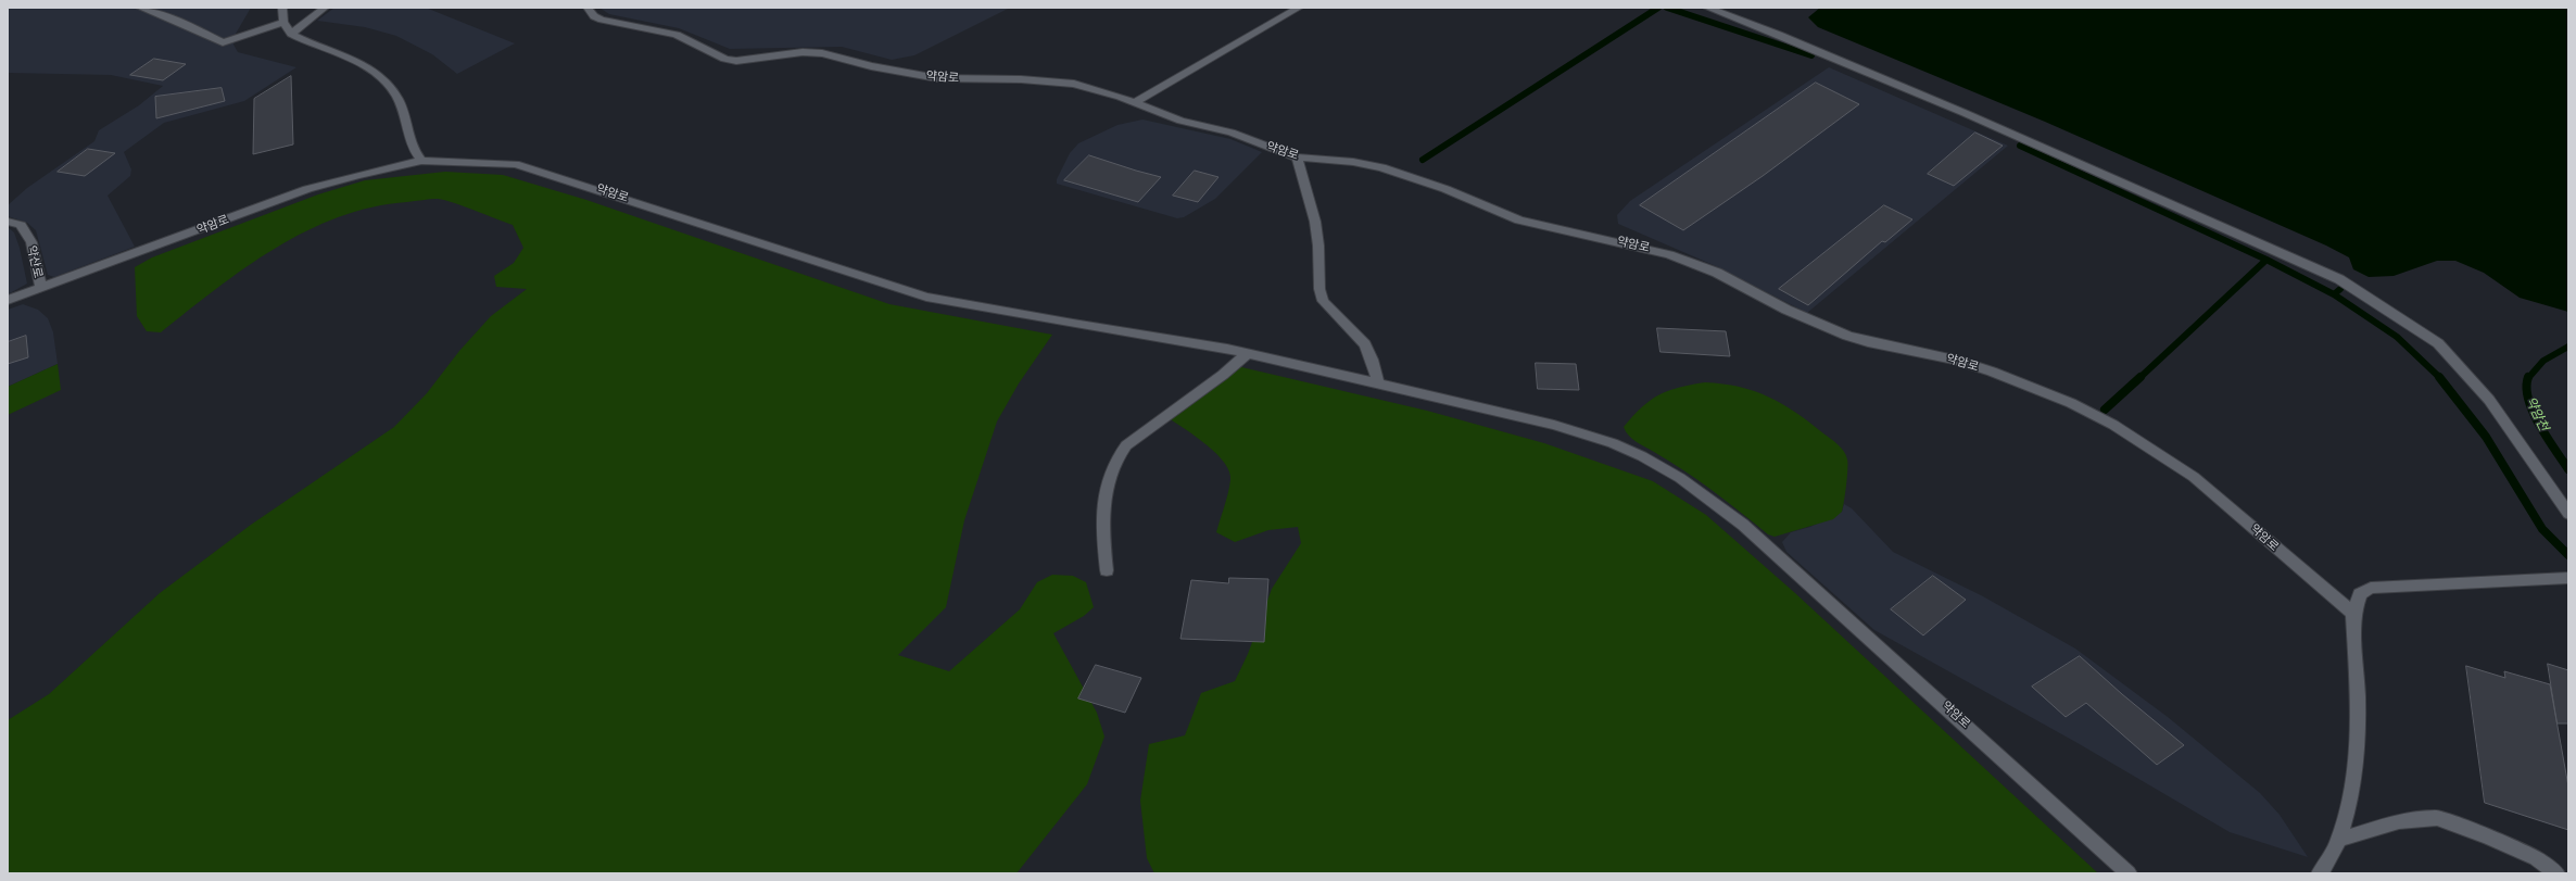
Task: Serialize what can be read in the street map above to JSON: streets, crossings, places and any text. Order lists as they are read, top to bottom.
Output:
{
  "streets": {
    "street": ["약암로", "약산로"]
  },
  "crossings": [
    ["약암로", "약산로"]
  ],
  "water": ["약암천"]
}
